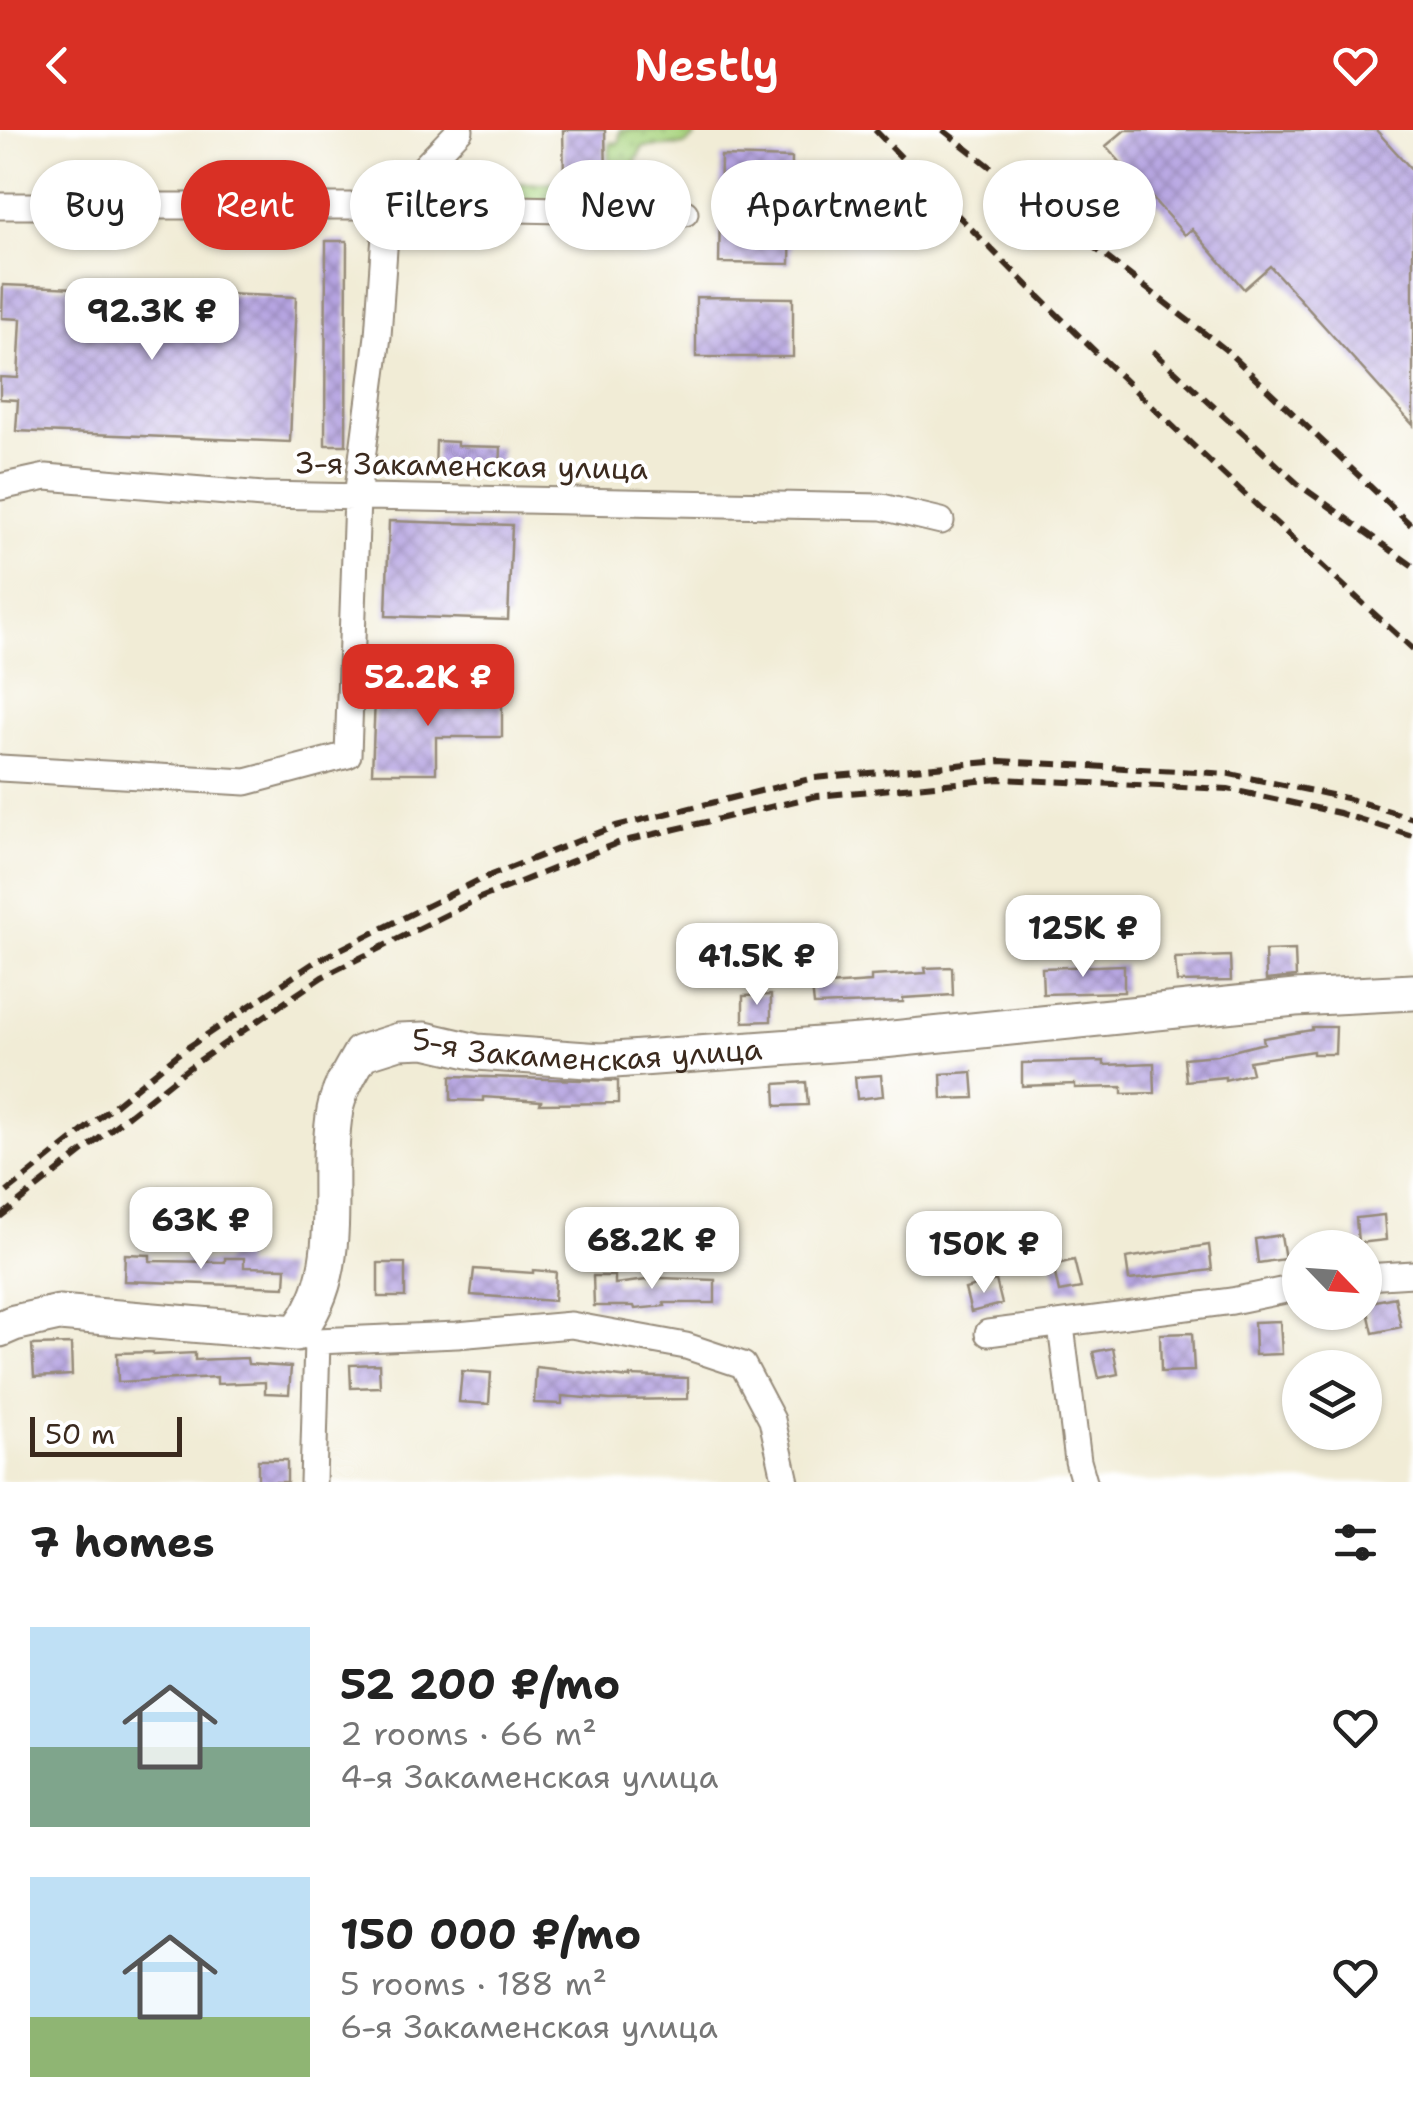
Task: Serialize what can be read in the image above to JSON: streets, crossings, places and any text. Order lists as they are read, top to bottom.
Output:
{
  "streets": {
    "street": ["3-я Закаменская улица", "5-я Закаменская улица"]
  },
  "scale_bar": "50 m",
  "north": "bottom right",
  "page": {
    "header": "Nestly",
    "chip": [
      "Buy",
      "Rent",
      "Filters",
      "New",
      "Apartment",
      "House"
    ],
    "price": [
      "92.3K ₽",
      "52.2K ₽",
      "125K ₽",
      "41.5K ₽",
      "63K ₽",
      "68.2K ₽",
      "150K ₽"
    ],
    "scale": "50 m",
    "heading": "7 homes",
    "list": [
      {
        "name": "52 200 ₽/mo",
        "note": "2 rooms · 66 m² · 4-я Закаменская улица"
      },
      {
        "name": "150 000 ₽/mo",
        "note": "5 rooms · 188 m² · 6-я Закаменская улица"
      }
    ]
  }
}
